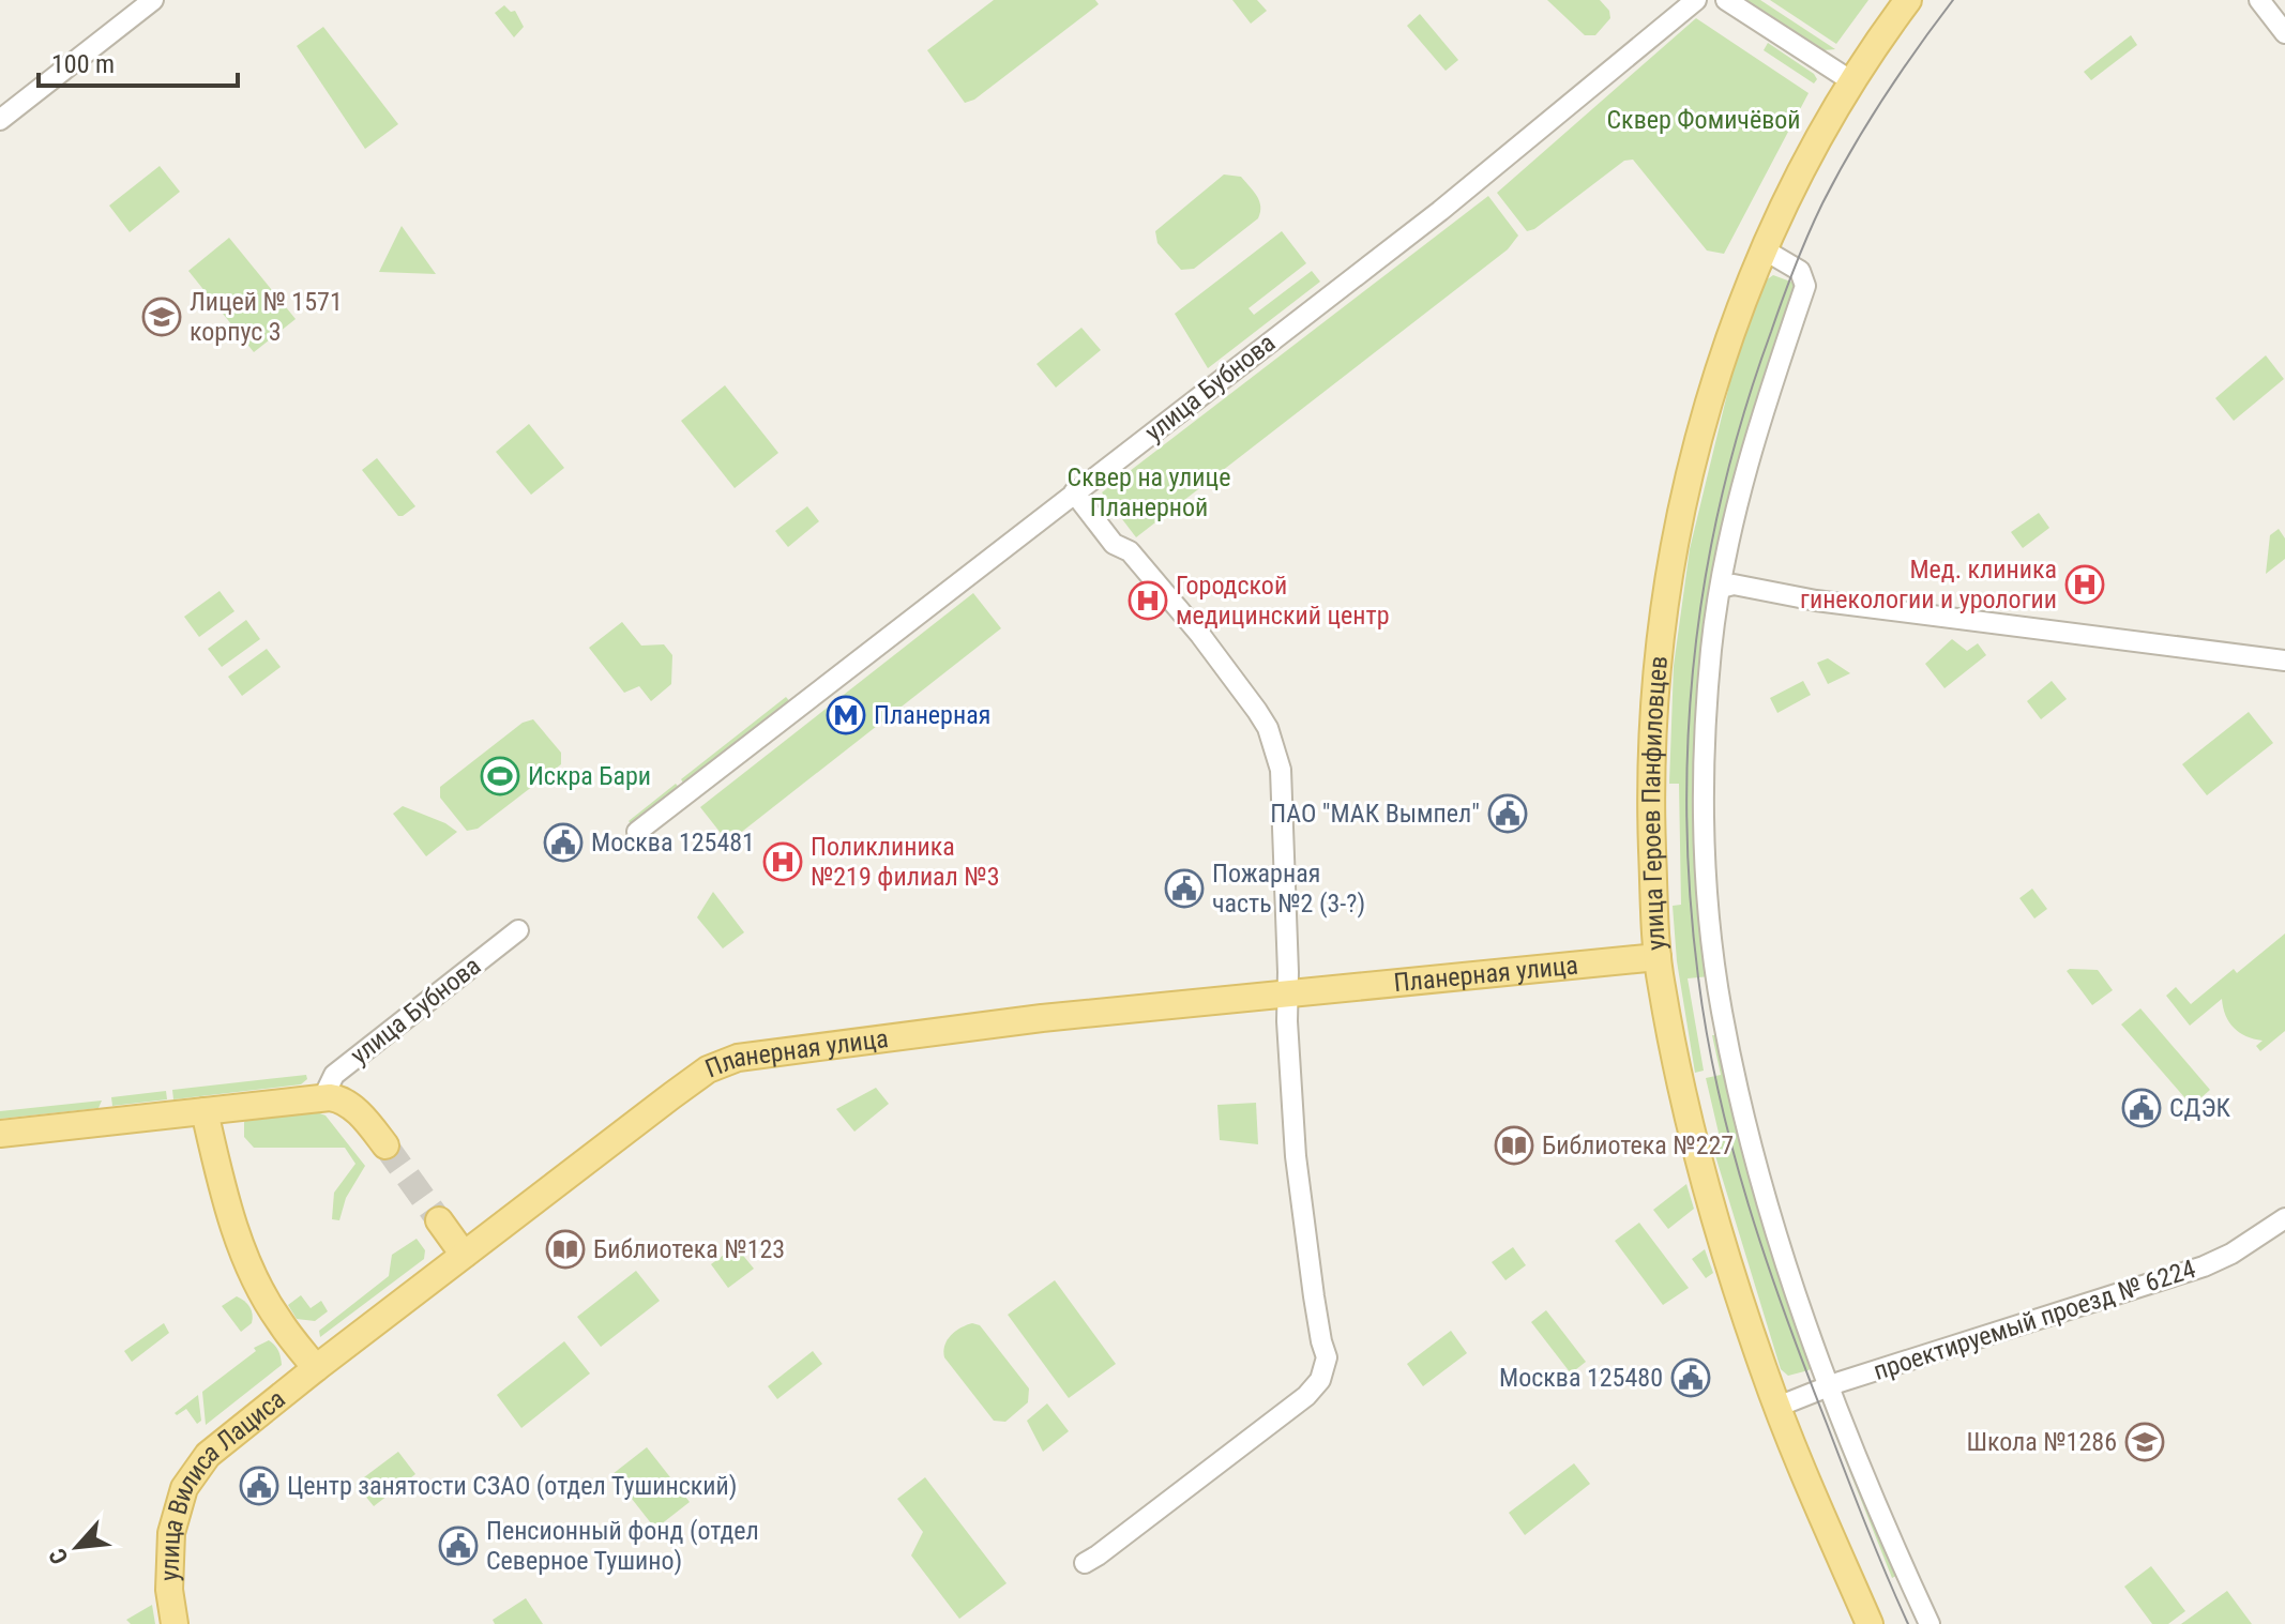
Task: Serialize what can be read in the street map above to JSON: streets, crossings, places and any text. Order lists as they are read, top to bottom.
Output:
{
  "streets": {
    "main road": ["улица Героев Панфиловцев", "Планерная улица", "улица Вилиса Лациса"],
    "street": ["улица Бубнова", "проектируемый проезд № 6224"]
  },
  "crossings": [
    ["улица Героев Панфиловцев", "Планерная улица"],
    ["улица Героев Панфиловцев", "проектируемый проезд № 6224"],
    ["Планерная улица", "улица Вилиса Лациса"]
  ],
  "parks": ["Сквер Фомичёвой", "Сквер на улице Планерной"],
  "places": {
    "school or university": ["Лицей № 1571 корпус 3", "Школа №1286"],
    "hospital": ["Мед. клиника гинекологии и урологии", "Городской медицинский центр", "Поликлиника №219 филиал №3"],
    "metro station": ["Планерная"],
    "sports": ["Искра Бари"],
    "public building": [
      "ПАО \"МАК Вымпел\"",
      "Москва 125481",
      "Пожарная часть №2 (3-?)",
      "СДЭК",
      "Москва 125480",
      "Центр занятости СЗАО (отдел Тушинский)",
      "Пенсионный фонд (отдел Северное Тушино)"
    ],
    "library": ["Библиотека №227", "Библиотека №123"]
  },
  "scale_bar": "100 m",
  "north": "bottom left"
}
